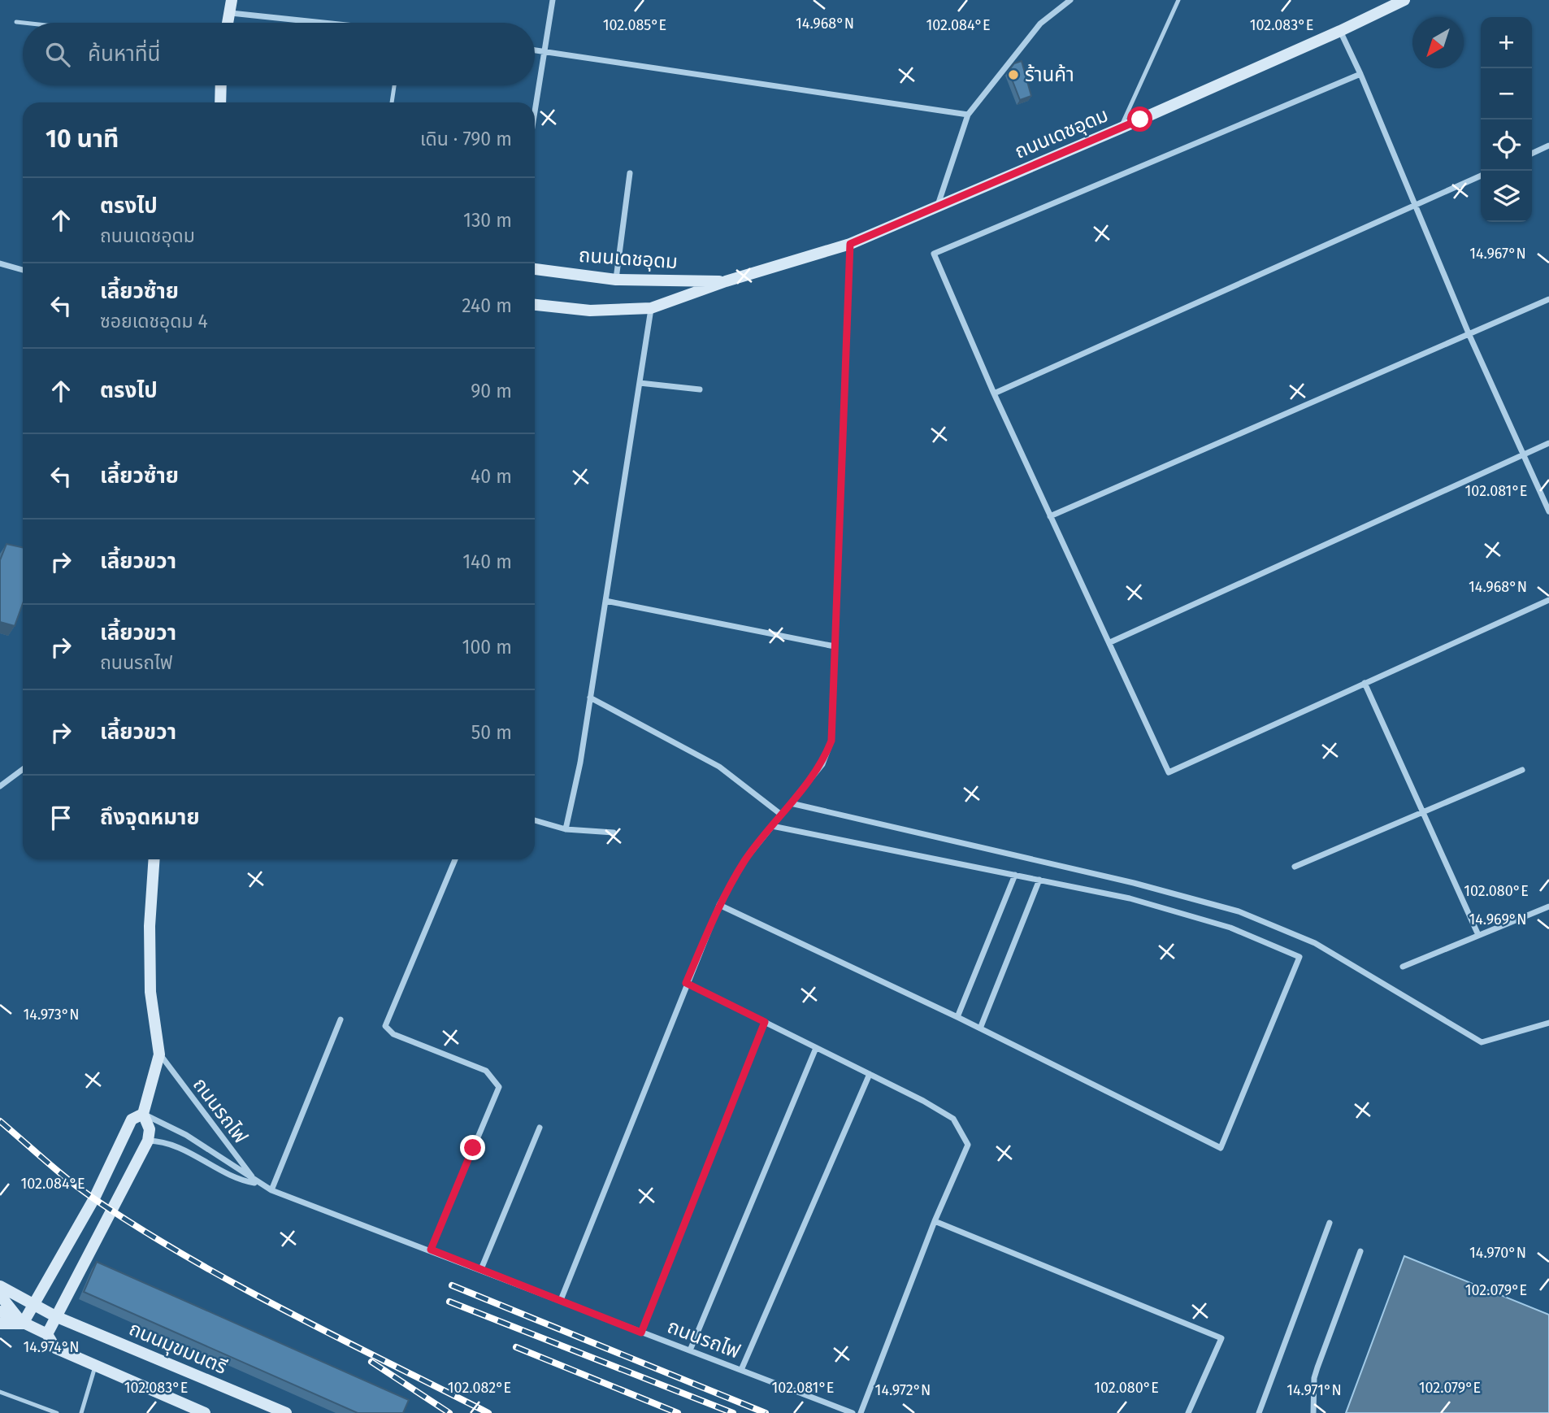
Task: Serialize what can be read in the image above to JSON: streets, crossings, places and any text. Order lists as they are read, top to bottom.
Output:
{
  "streets": {
    "main road": ["ถนนเดชอุดม", "ถนนมุขมนตรี"],
    "street": ["ถนนรถไฟ"]
  },
  "places": ["ร้านค้า"],
  "north": "bottom left",
  "page": {
    "map_buttons": ["+", "−"],
    "search": "ค้นหาที่นี่",
    "heading": ["10 นาที", "เดิน · 790 m"],
    "list": [
      ["ตรงไป", "ถนนเดชอุดม", "130 m"],
      ["เลี้ยวซ้าย", "ซอยเดชอุดม 4", "240 m"],
      ["ตรงไป", "90 m"],
      ["เลี้ยวซ้าย", "40 m"],
      ["เลี้ยวขวา", "140 m"],
      ["เลี้ยวขวา", "ถนนรถไฟ", "100 m"],
      ["เลี้ยวขวา", "50 m"],
      "ถึงจุดหมาย"
    ]
  },
  "coordinates": [
    "14.968°N",
    "102.085°E",
    "102.084°E",
    "102.083°E",
    "14.967°N",
    "102.081°E",
    "102.080°E",
    "14.969°N",
    "14.973°N",
    "14.970°N",
    "102.079°E",
    "14.974°N",
    "102.082°E",
    "14.972°N",
    "14.971°N"
  ]
}
